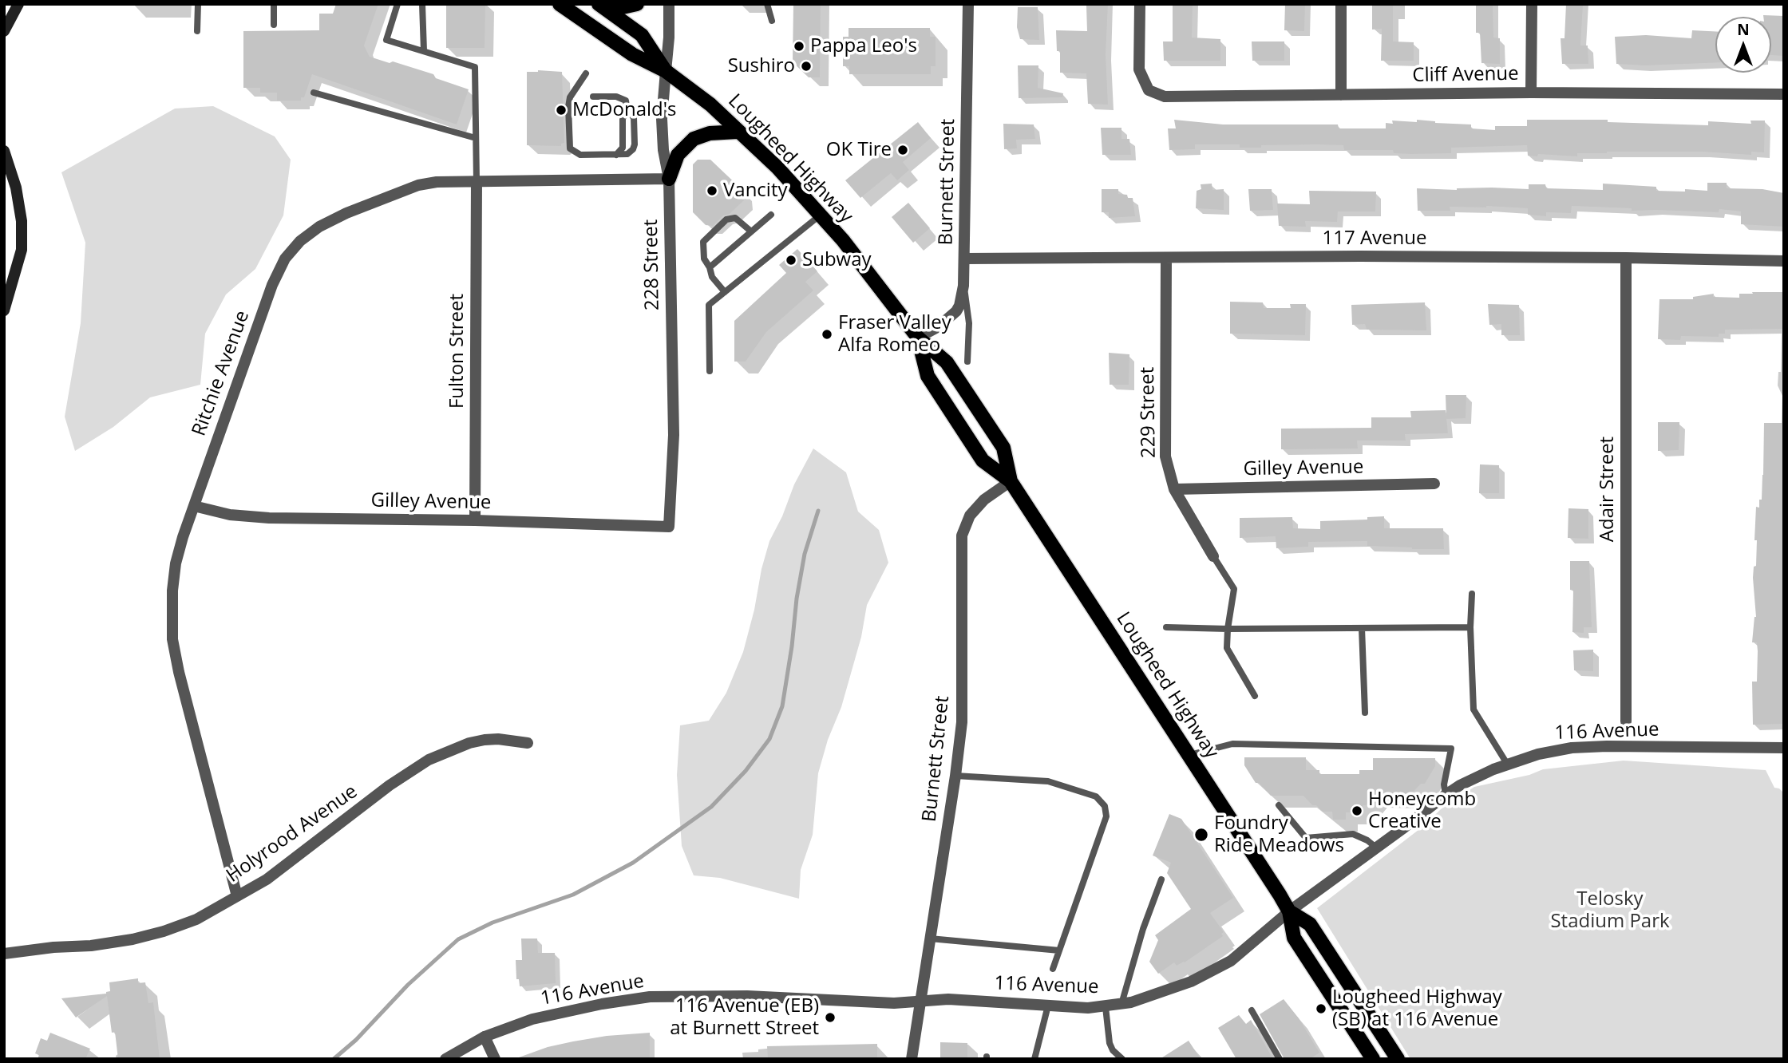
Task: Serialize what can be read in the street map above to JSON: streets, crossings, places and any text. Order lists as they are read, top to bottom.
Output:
{
  "streets": {
    "main road": ["Lougheed Highway"],
    "street": [
      "Cliff Avenue",
      "Burnett Street",
      "117 Avenue",
      "228 Street",
      "Fulton Street",
      "Ritchie Avenue",
      "229 Street",
      "Gilley Avenue",
      "Adair Street",
      "116 Avenue",
      "Holyrood Avenue"
    ]
  },
  "crossings": [
    ["Lougheed Highway", "Burnett Street"],
    ["Lougheed Highway", "228 Street"],
    ["Lougheed Highway", "116 Avenue"],
    ["Burnett Street", "117 Avenue"],
    ["Burnett Street", "116 Avenue"],
    ["117 Avenue", "229 Street"],
    ["117 Avenue", "Adair Street"],
    ["228 Street", "Ritchie Avenue"],
    ["228 Street", "Gilley Avenue"],
    ["Fulton Street", "Ritchie Avenue"],
    ["Fulton Street", "Gilley Avenue"],
    ["Ritchie Avenue", "Gilley Avenue"],
    ["Ritchie Avenue", "Holyrood Avenue"],
    ["229 Street", "Gilley Avenue"]
  ],
  "parks": ["Telosky Stadium Park"],
  "places": [
    "Pappa Leo's",
    "Sushiro",
    "McDonald's",
    "OK Tire",
    "Vancity",
    "Subway",
    "Fraser Valley Alfa Romeo",
    "Honeycomb Creative",
    "Foundry Ride Meadows",
    "Lougheed Highway (SB) at 116 Avenue",
    "116 Avenue (EB) at Burnett Street"
  ],
  "north": "top"
}
